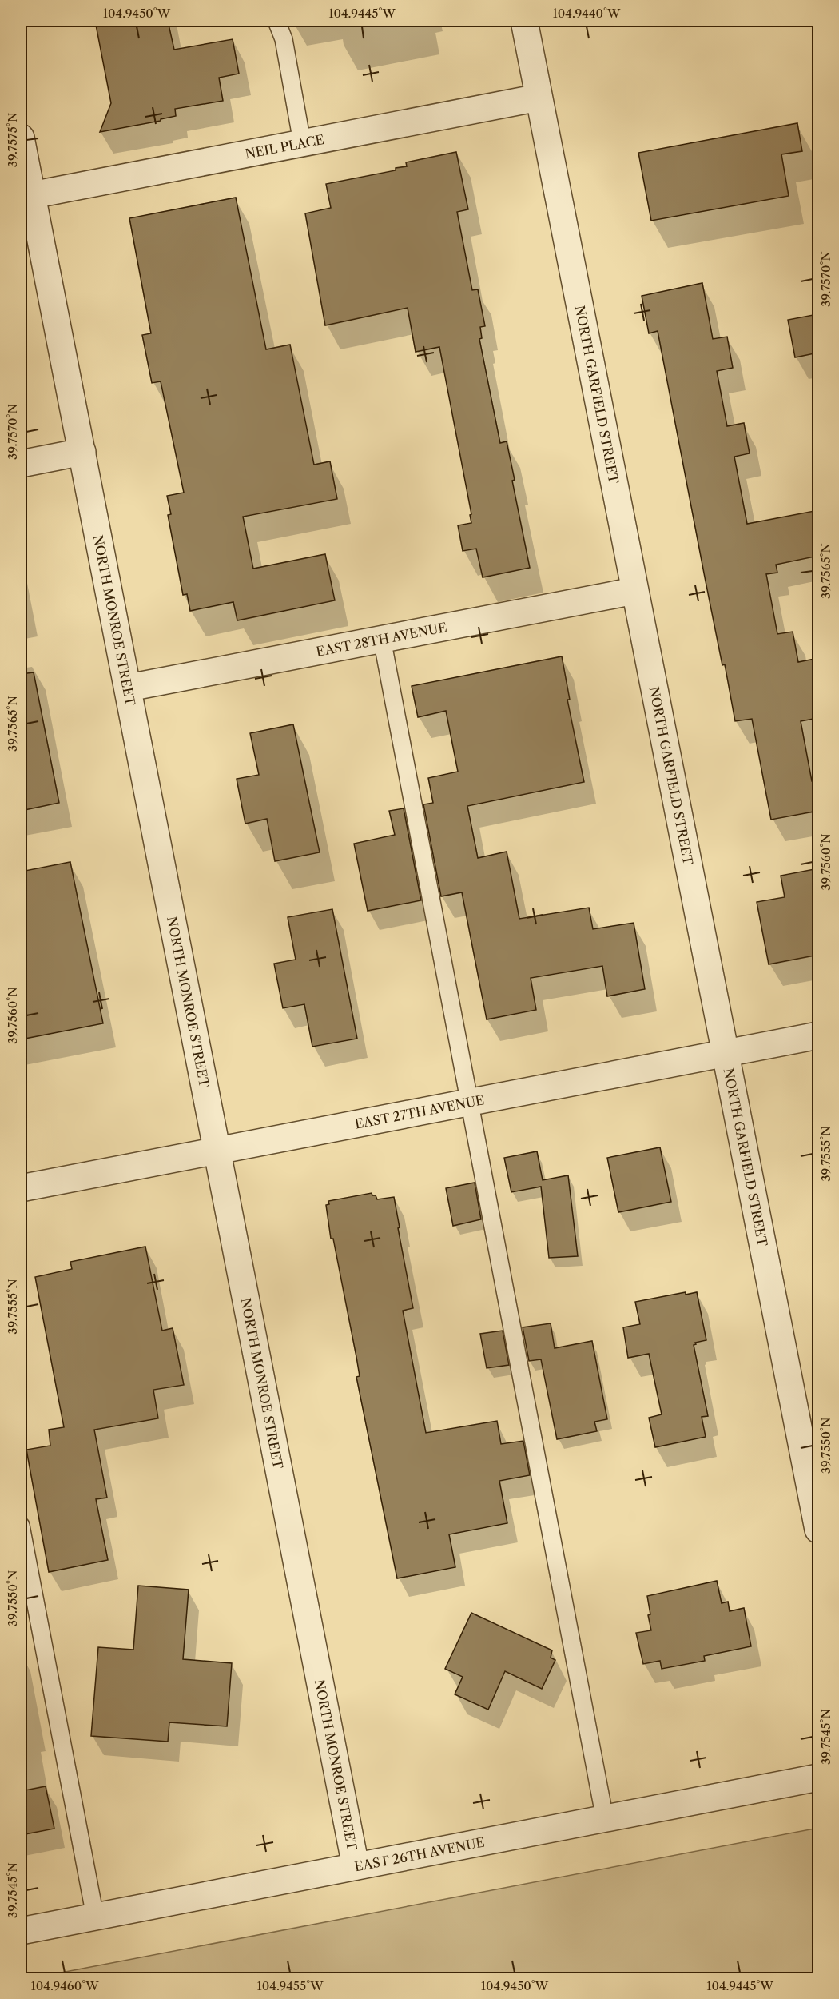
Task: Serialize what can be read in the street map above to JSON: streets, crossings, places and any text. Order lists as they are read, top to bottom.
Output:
{
  "streets": {
    "street": [
      "NEIL PLACE",
      "NORTH GARFIELD STREET",
      "NORTH MONROE STREET",
      "EAST 28TH AVENUE",
      "EAST 27TH AVENUE",
      "EAST 26TH AVENUE"
    ]
  },
  "crossings": [
    ["NEIL PLACE", "NORTH GARFIELD STREET"],
    ["NEIL PLACE", "NORTH MONROE STREET"],
    ["NORTH GARFIELD STREET", "EAST 28TH AVENUE"],
    ["NORTH GARFIELD STREET", "EAST 27TH AVENUE"],
    ["NORTH MONROE STREET", "EAST 28TH AVENUE"],
    ["NORTH MONROE STREET", "EAST 27TH AVENUE"],
    ["NORTH MONROE STREET", "EAST 26TH AVENUE"]
  ],
  "coordinates": [
    "104.9450°W",
    "104.9445°W",
    "104.9440°W",
    "39.7575°N",
    "39.7570°N",
    "39.7565°N",
    "39.7560°N",
    "39.7555°N",
    "39.7550°N",
    "39.7545°N",
    "104.9460°W",
    "104.9455°W"
  ]
}
